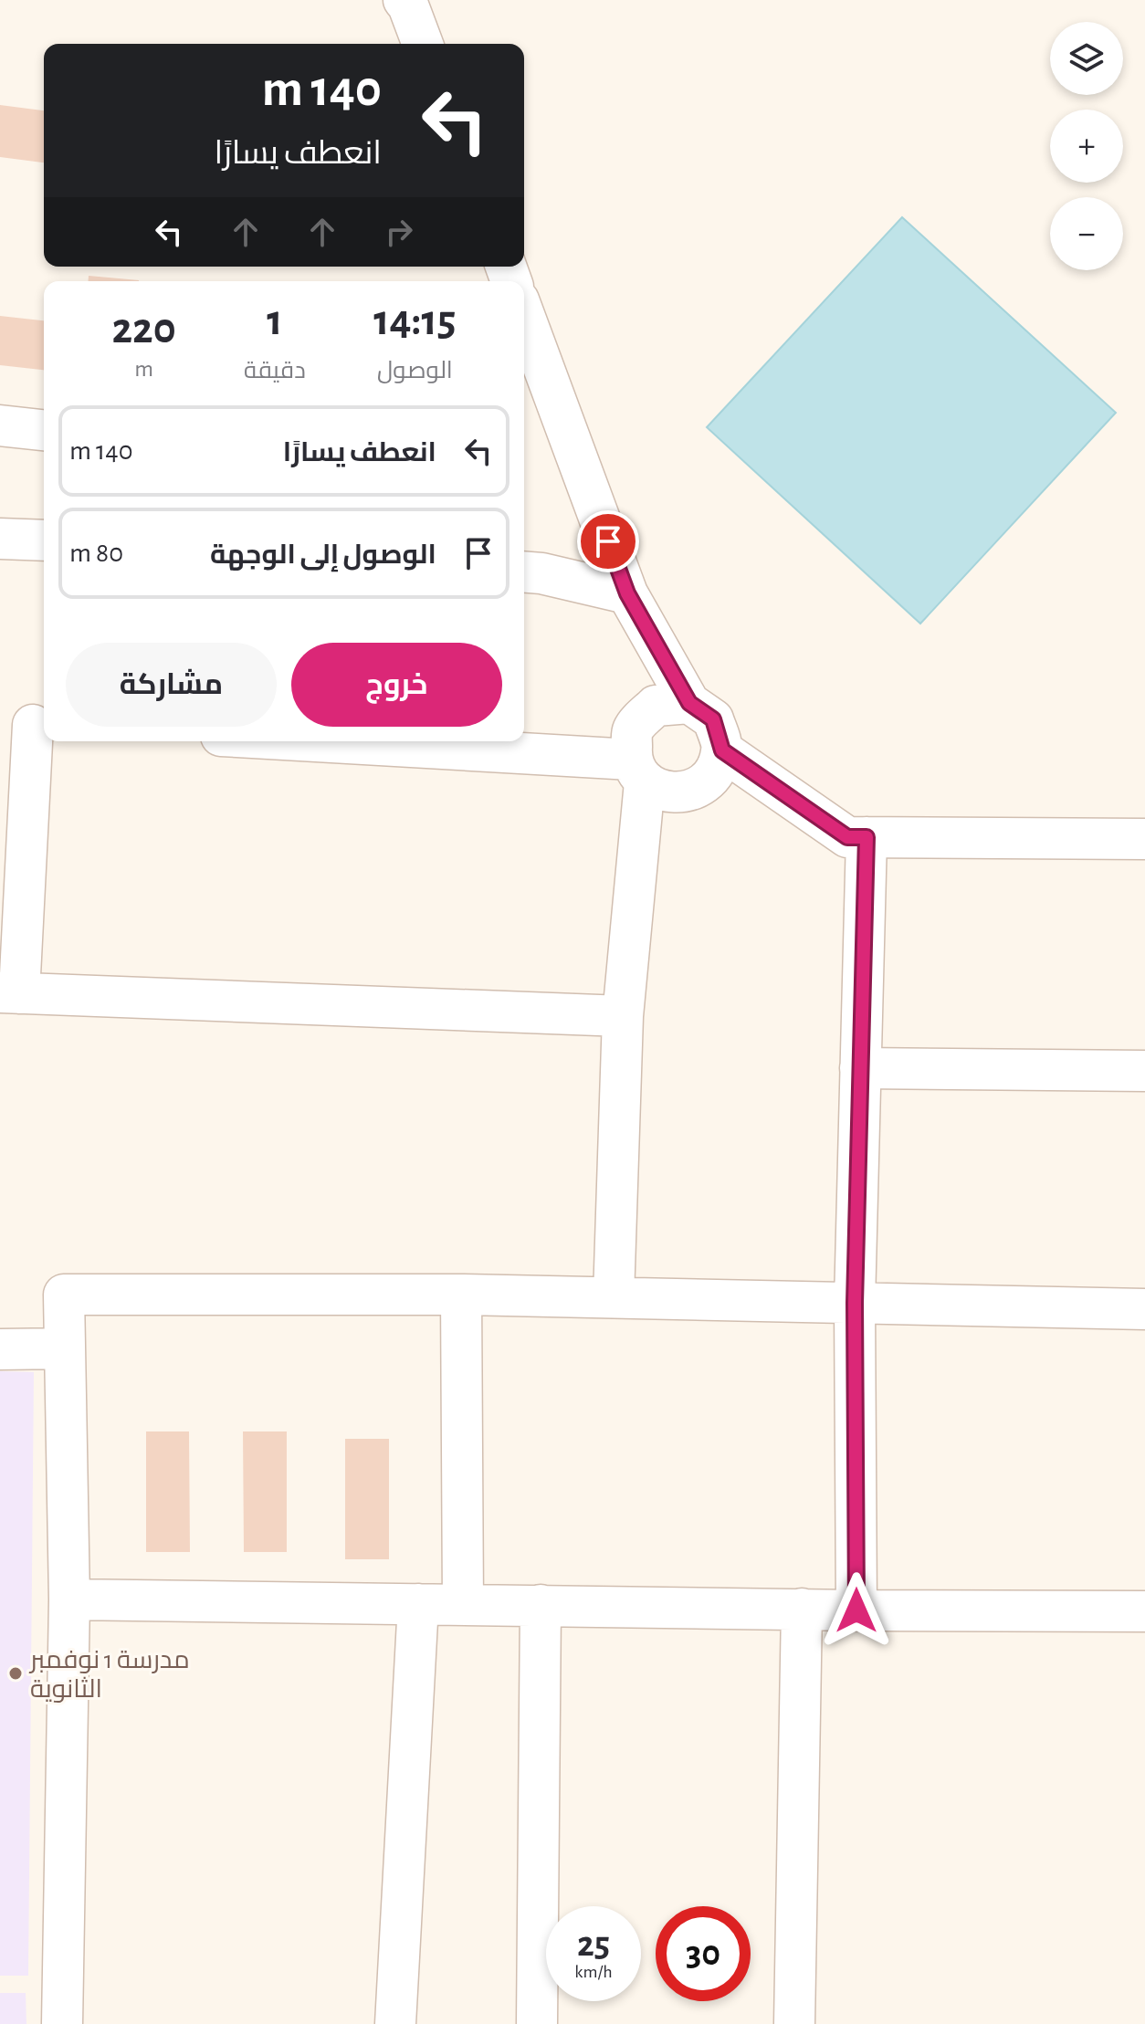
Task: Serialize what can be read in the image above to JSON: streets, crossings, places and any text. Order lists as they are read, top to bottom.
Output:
{
  "places": ["مدرسة 1 نوفمبر الثانوية"],
  "page": {
    "map_buttons": ["+", "−"],
    "turn": ["140 m", "انعطف يسارًا"],
    "eta": [
      "14:15",
      "الوصول",
      "1",
      "دقيقة",
      "220",
      "m"
    ],
    "list": [
      {
        "name": "انعطف يسارًا",
        "value": "140 m"
      },
      {
        "name": "الوصول إلى الوجهة",
        "value": "80 m"
      }
    ],
    "buttons": ["خروج", "مشاركة"],
    "speed": "25 km/h",
    "limit": "30"
  }
}
